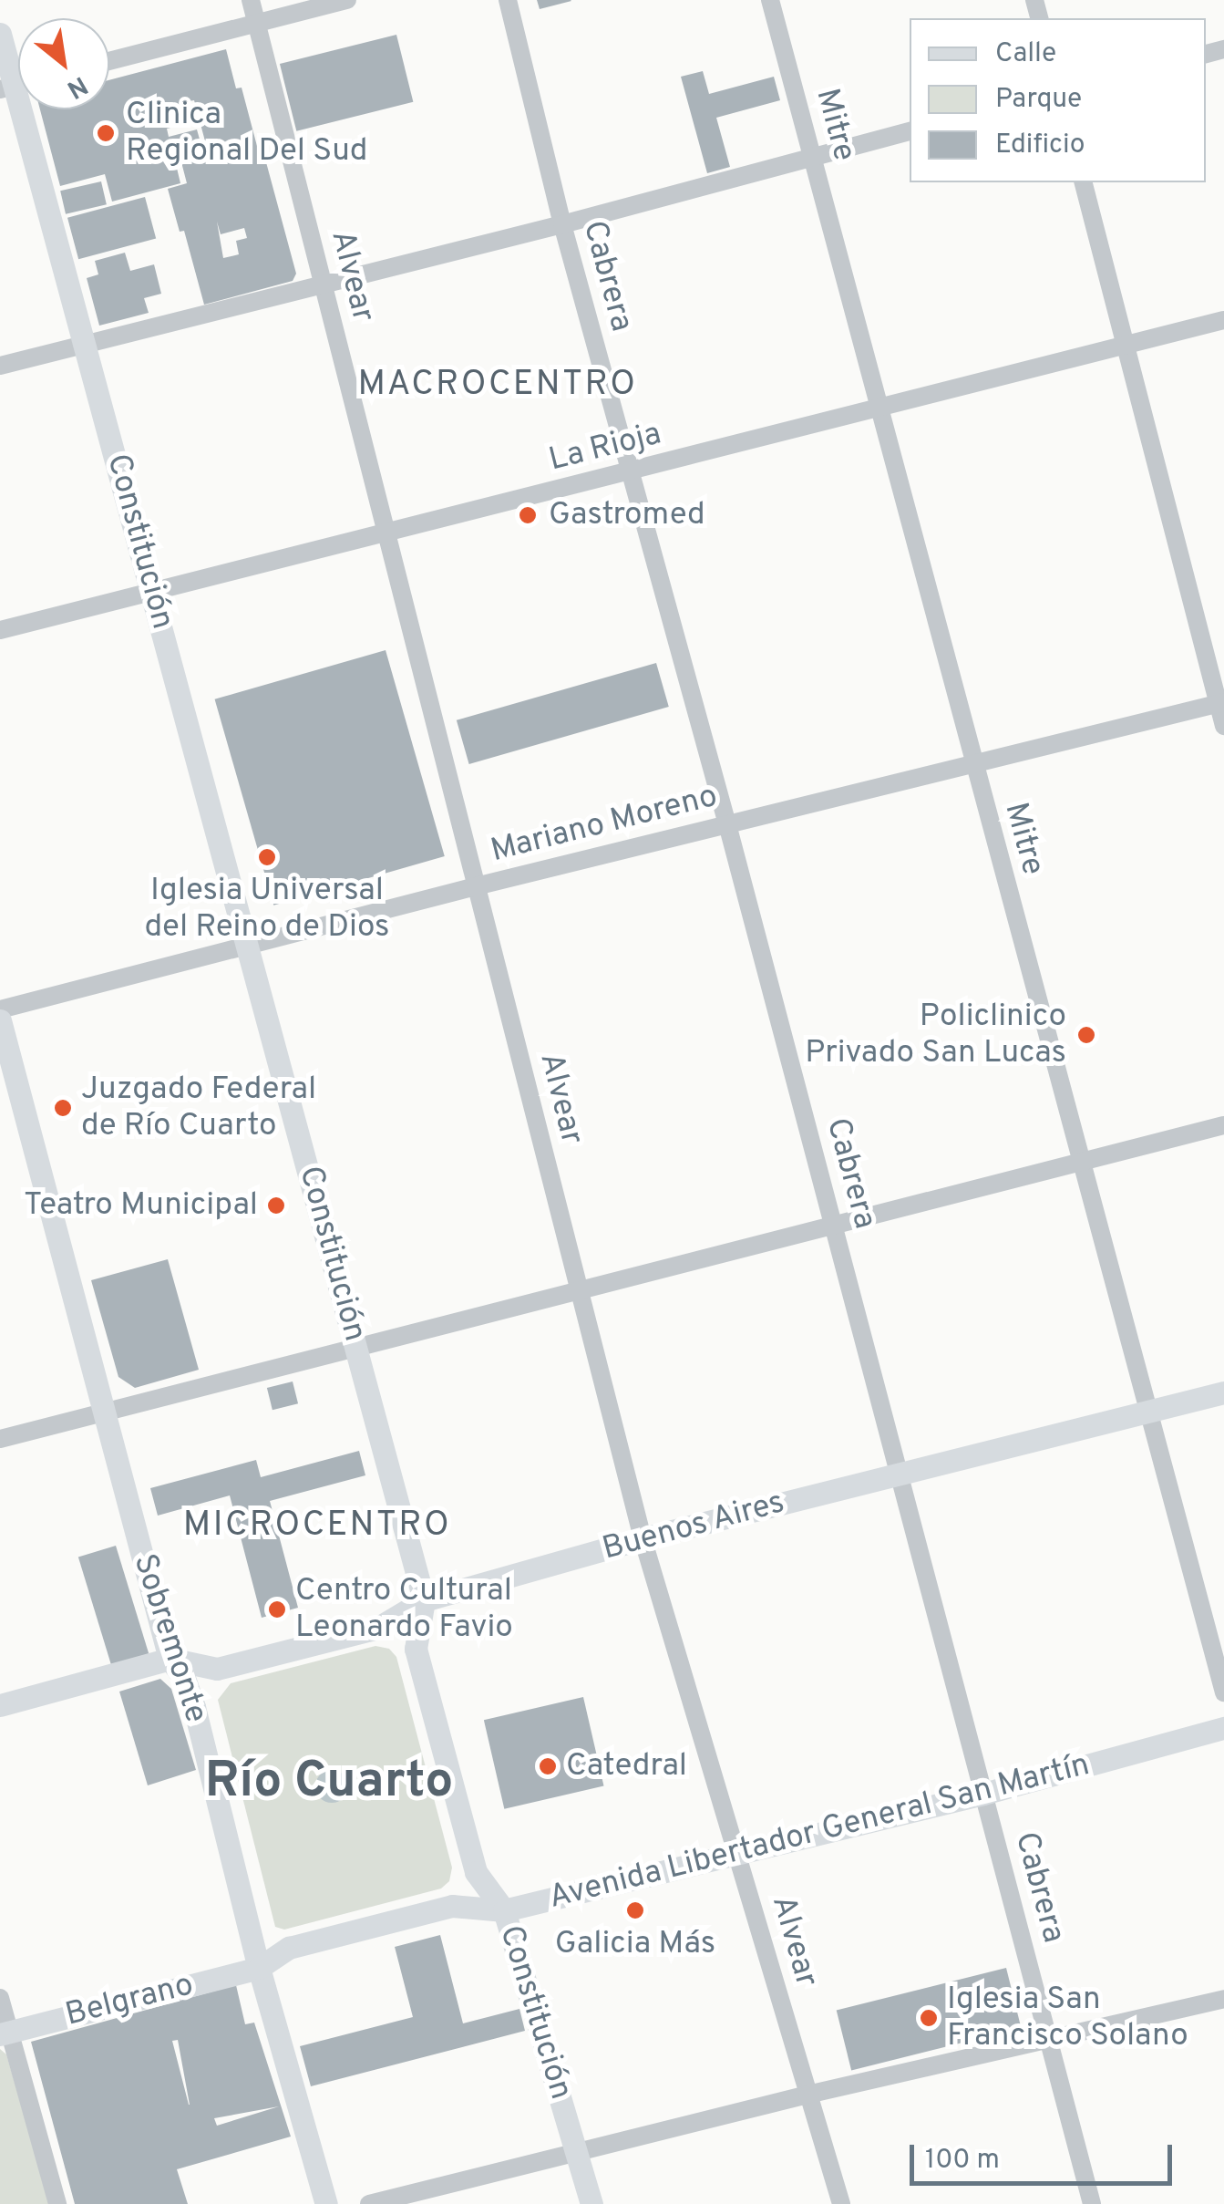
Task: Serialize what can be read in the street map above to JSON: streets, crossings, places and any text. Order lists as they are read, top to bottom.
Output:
{
  "streets": {
    "main road": [
      "Constitución",
      "Buenos Aires",
      "Sobremonte",
      "Avenida Libertador General San Martín",
      "Belgrano"
    ],
    "street": [
      "Mitre",
      "Alvear",
      "Cabrera",
      "La Rioja",
      "Mariano Moreno"
    ]
  },
  "crossings": [
    ["Mitre", "La Rioja"],
    ["Mitre", "Mariano Moreno"],
    ["Mitre", "Buenos Aires"],
    ["Alvear", "La Rioja"],
    ["Alvear", "Mariano Moreno"],
    ["Alvear", "Buenos Aires"],
    ["Alvear", "Avenida Libertador General San Martín"],
    ["Cabrera", "La Rioja"],
    ["Cabrera", "Mariano Moreno"],
    ["Cabrera", "Buenos Aires"],
    ["Cabrera", "Avenida Libertador General San Martín"],
    ["La Rioja", "Constitución"],
    ["Constitución", "Mariano Moreno"],
    ["Constitución", "Buenos Aires"],
    ["Constitución", "Avenida Libertador General San Martín"],
    ["Buenos Aires", "Sobremonte"],
    ["Sobremonte", "Avenida Libertador General San Martín"],
    ["Sobremonte", "Belgrano"],
    ["Avenida Libertador General San Martín", "Belgrano"]
  ],
  "districts": ["MACROCENTRO", "MICROCENTRO", "Río Cuarto"],
  "places": [
    "Clinica Regional Del Sud",
    "Gastromed",
    "Iglesia Universal del Reino de Dios",
    "Policlinico Privado San Lucas",
    "Juzgado Federal de Río Cuarto",
    "Teatro Municipal",
    "Centro Cultural Leonardo Favio",
    "Catedral",
    "Galicia Más",
    "Iglesia San Francisco Solano"
  ],
  "legend": ["Calle", "Parque", "Edificio"],
  "scale_bar": "100 m",
  "north": "bottom right"
}
